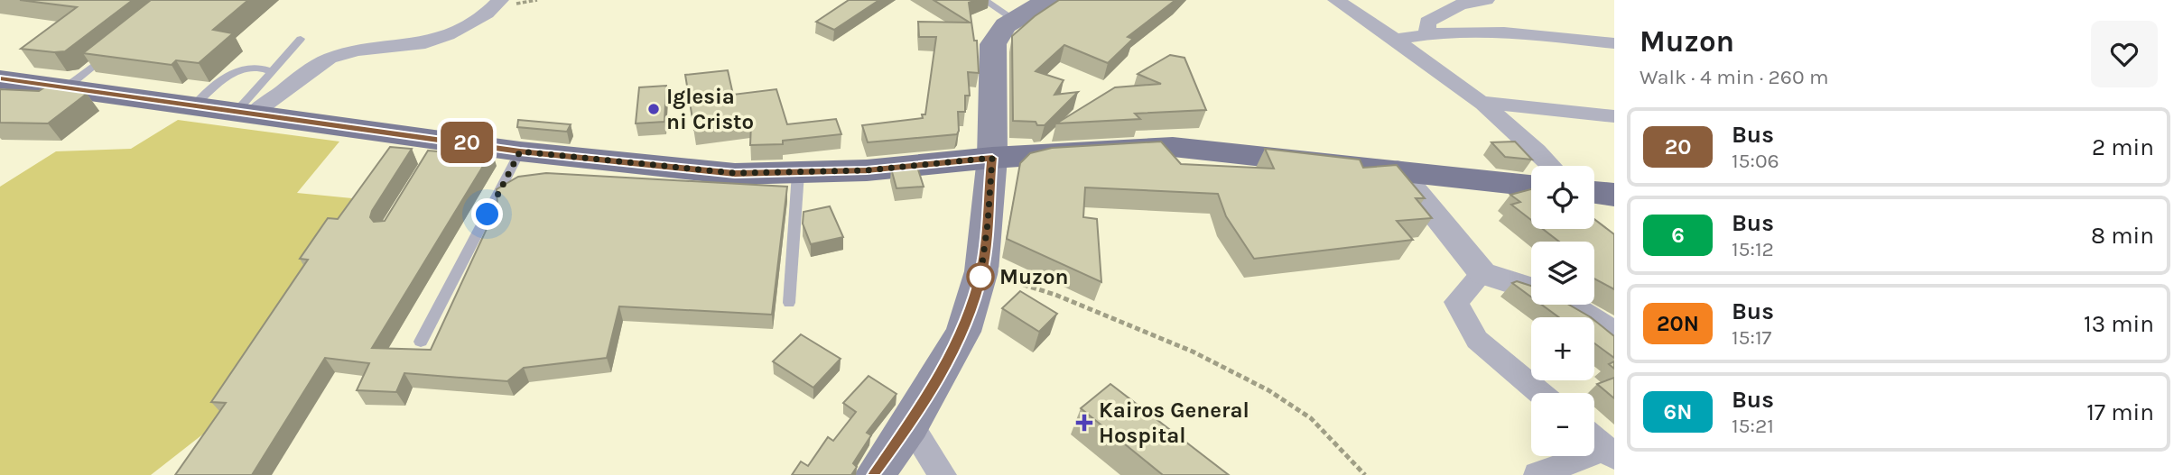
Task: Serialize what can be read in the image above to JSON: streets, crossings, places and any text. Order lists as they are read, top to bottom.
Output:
{
  "places": {
    "other": ["Iglesia ni Cristo", "Muzon"],
    "health": ["Kairos General Hospital"]
  },
  "lines": ["bus line 20"],
  "page": {
    "on_map": "20",
    "heading": ["Muzon", "Walk · 4 min · 260 m"],
    "list": [
      {
        "mark": "20",
        "name": "Bus",
        "note": "15:06",
        "value": "2 min"
      },
      {
        "mark": "6",
        "name": "Bus",
        "note": "15:12",
        "value": "8 min"
      },
      {
        "mark": "20N",
        "name": "Bus",
        "note": "15:17",
        "value": "13 min"
      },
      {
        "mark": "6N",
        "name": "Bus",
        "note": "15:21",
        "value": "17 min"
      }
    ],
    "map_buttons": ["+", "−"]
  }
}
